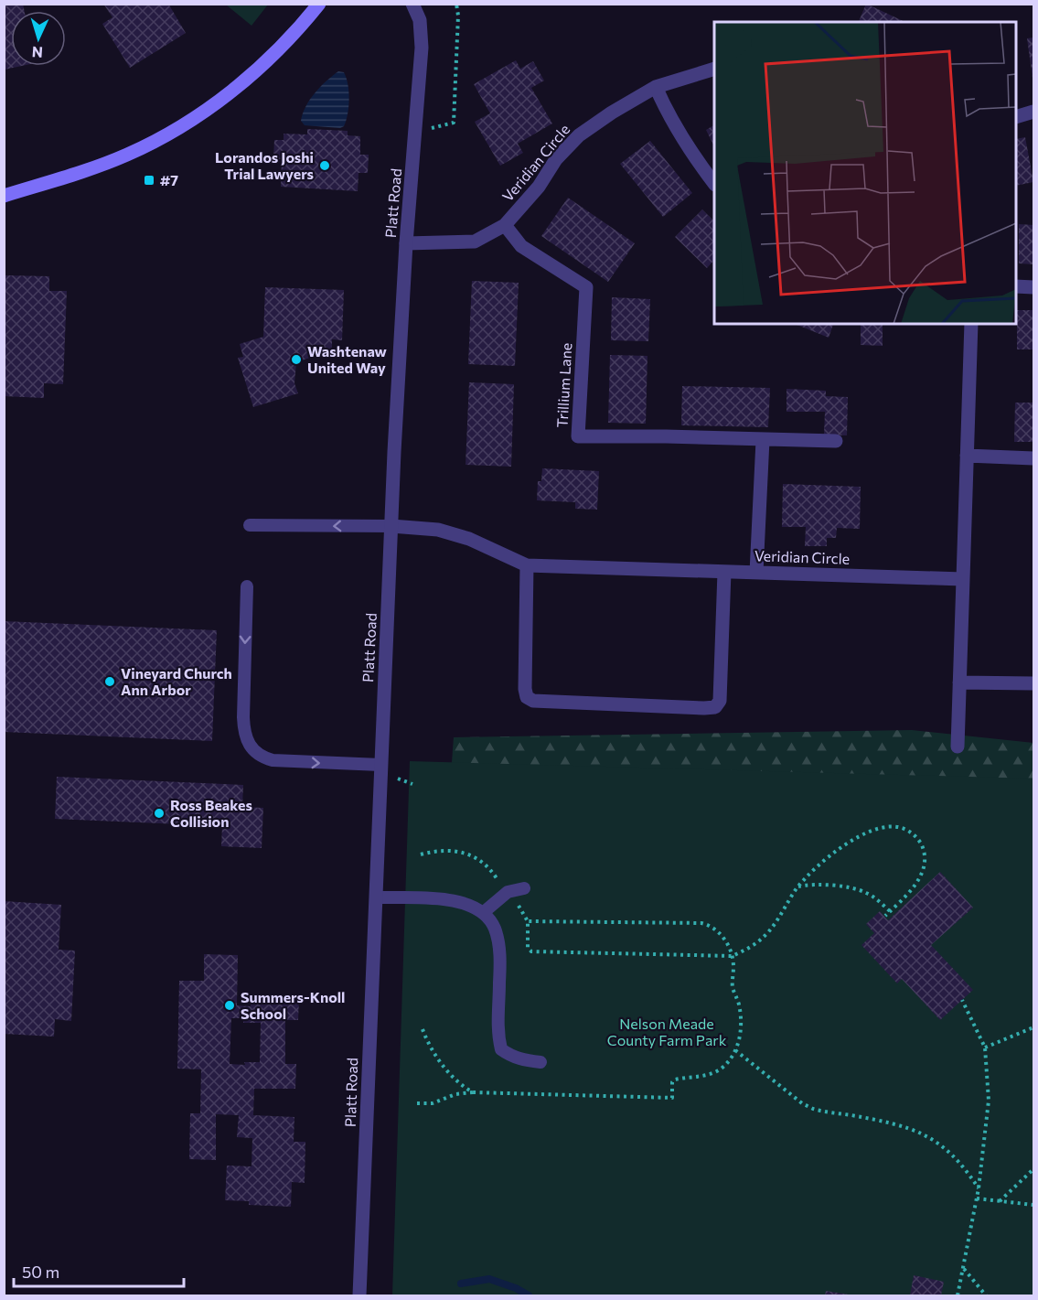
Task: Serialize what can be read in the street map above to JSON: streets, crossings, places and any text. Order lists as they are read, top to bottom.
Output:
{
  "streets": {
    "street": ["Veridian Circle", "Platt Road", "Trillium Lane"]
  },
  "crossings": [
    ["Veridian Circle", "Platt Road"],
    ["Veridian Circle", "Trillium Lane"]
  ],
  "parks": ["Nelson Meade County Farm Park"],
  "places": {
    "other": [
      "Lorandos Joshi Trial Lawyers",
      "Washtenaw United Way",
      "Vineyard Church Ann Arbor",
      "Ross Beakes Collision",
      "Summers-Knoll School"
    ],
    "transit": ["#7"]
  },
  "scale_bar": "50 m",
  "north": "bottom"
}
